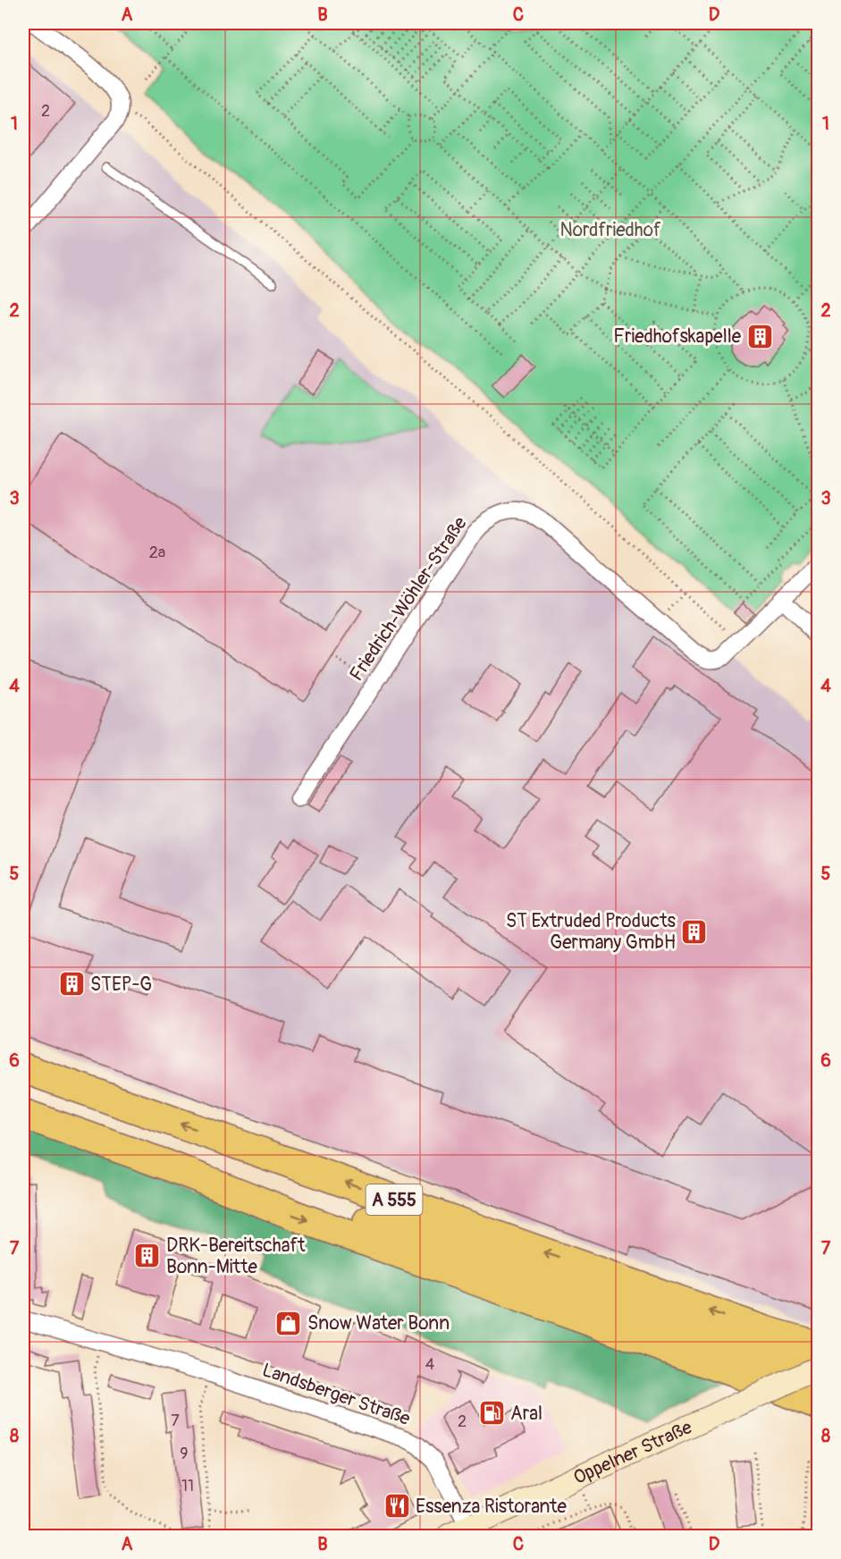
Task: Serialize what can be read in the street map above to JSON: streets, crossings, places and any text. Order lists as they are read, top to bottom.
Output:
{
  "streets": {
    "highway": ["A 555"],
    "street": ["Friedrich-Wöhler-Straße", "Landsberger Straße", "Oppelner Straße"]
  },
  "crossings": [
    ["Landsberger Straße", "Oppelner Straße"]
  ],
  "parks": ["Nordfriedhof"],
  "places": {
    "building": [
      "Friedhofskapelle",
      "ST Extruded Products Germany GmbH",
      "STEP-G",
      "DRK-Bereitschaft Bonn-Mitte"
    ],
    "shop": ["Snow Water Bonn"],
    "fuel station": ["Aral"],
    "restaurant": ["Essenza Ristorante"]
  },
  "house_numbers": [
    "2",
    "2a",
    "4",
    "7",
    "2",
    "9",
    "11"
  ],
  "grid": {
    "columns": [
      "A",
      "B",
      "C",
      "D"
    ],
    "rows": [
      "1",
      "2",
      "3",
      "4",
      "5",
      "6",
      "7",
      "8"
    ]
  }
}
